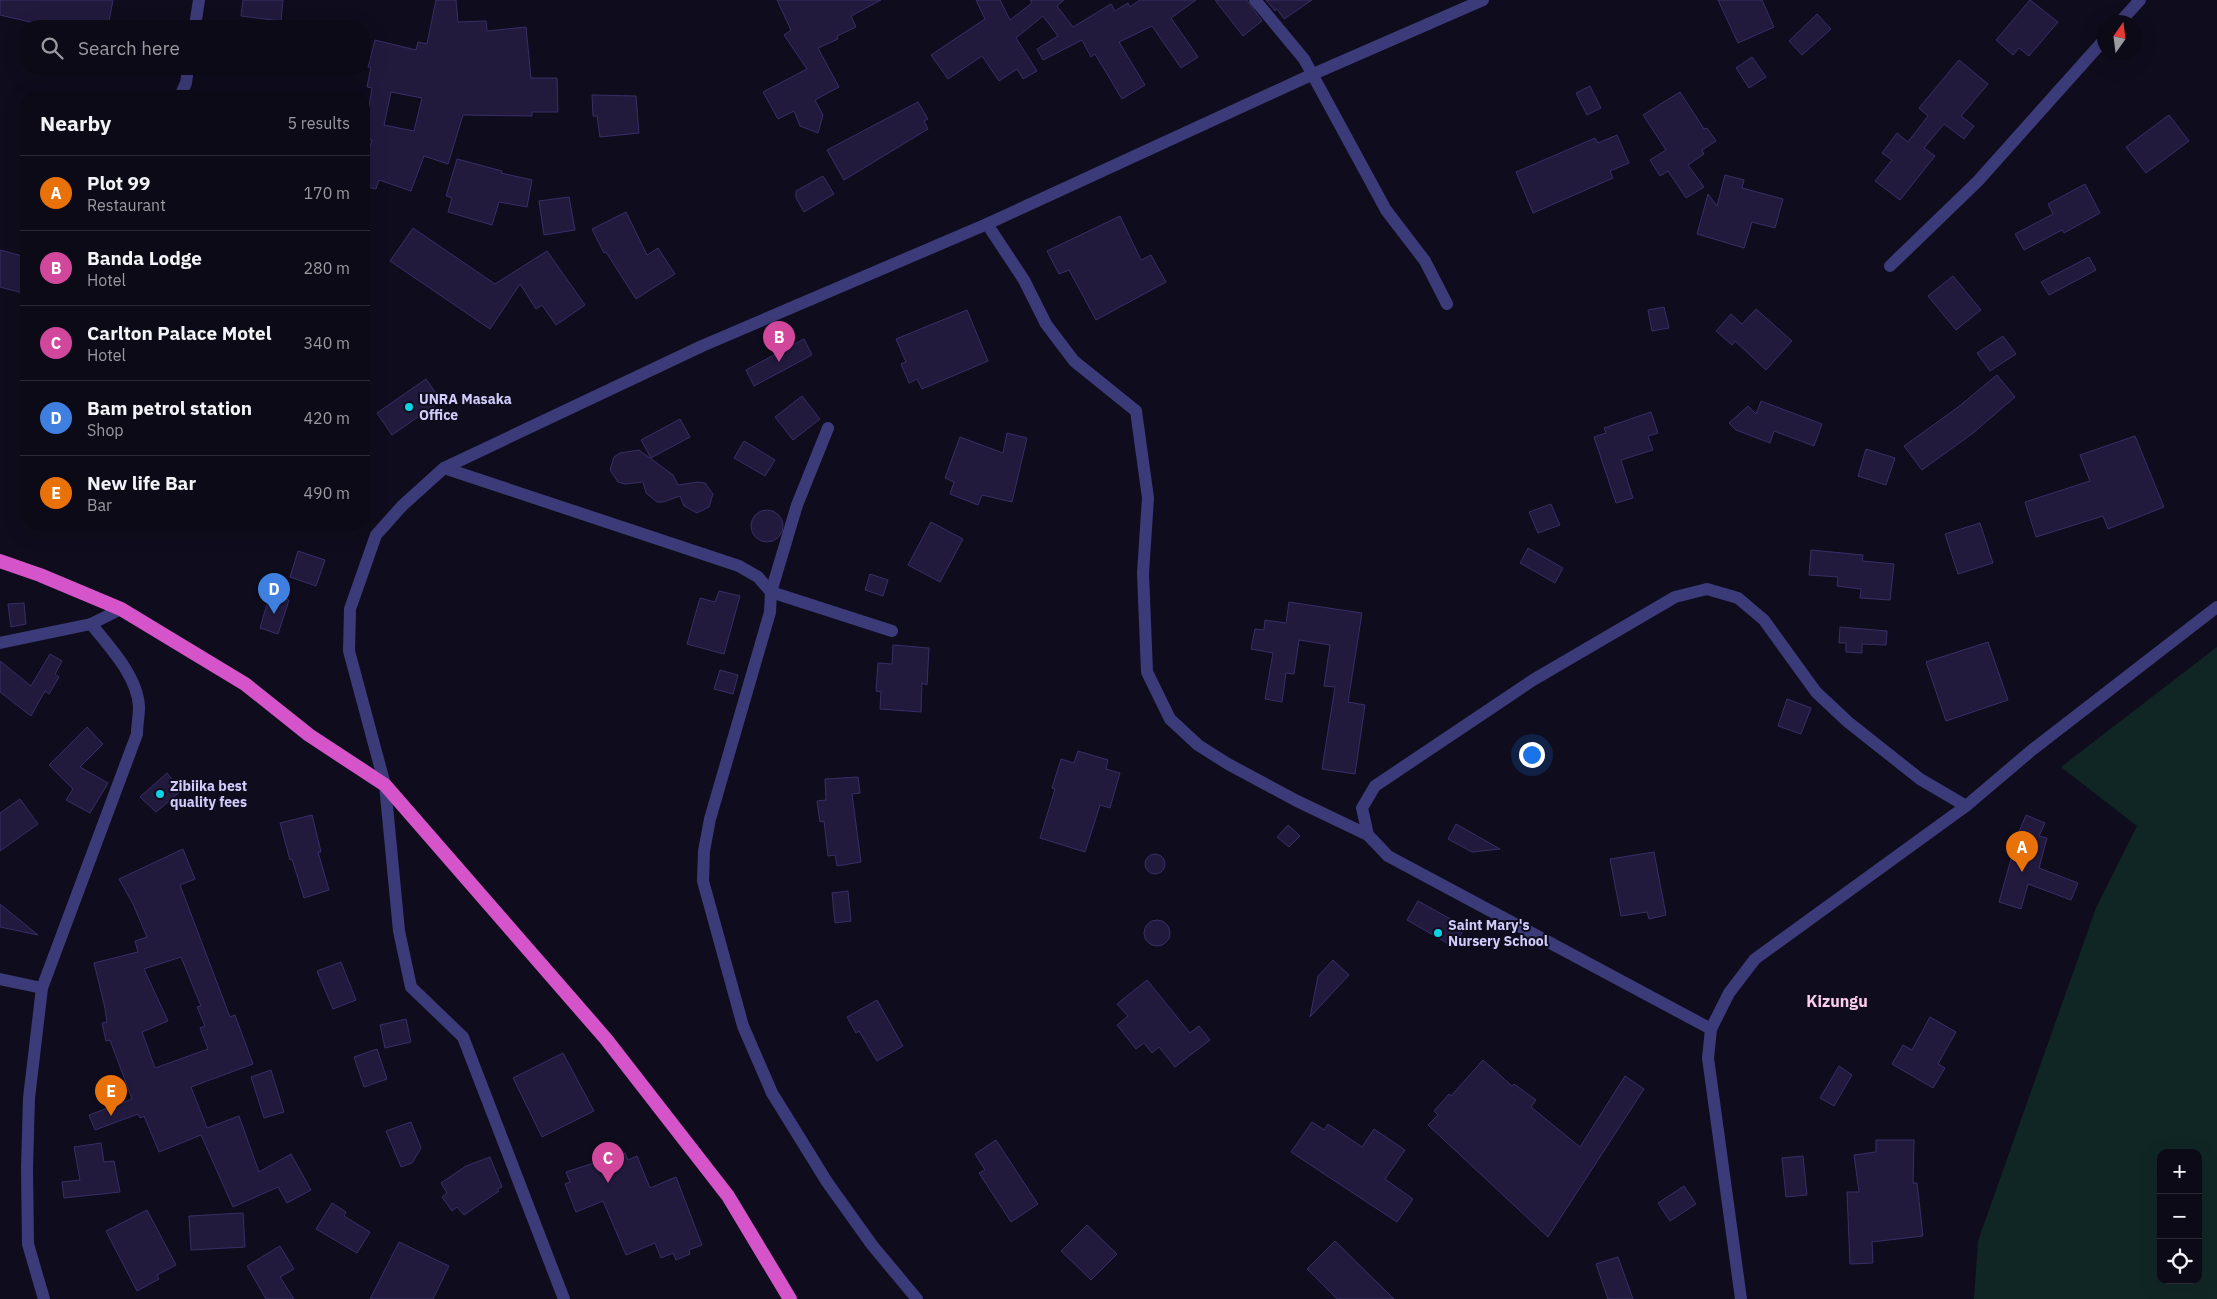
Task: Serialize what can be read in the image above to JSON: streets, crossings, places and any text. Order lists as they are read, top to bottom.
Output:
{
  "districts": ["Kizungu"],
  "places": ["UNRA Masaka Office", "Zibiika best quality fees", "Saint Mary's Nursery School"],
  "north": "top",
  "page": {
    "search": "Search here",
    "heading": ["Nearby", "5 results"],
    "list": [
      {
        "mark": "A",
        "name": "Plot 99",
        "note": "Restaurant",
        "value": "170 m"
      },
      {
        "mark": "B",
        "name": "Banda Lodge",
        "note": "Hotel",
        "value": "280 m"
      },
      {
        "mark": "C",
        "name": "Carlton Palace Motel",
        "note": "Hotel",
        "value": "340 m"
      },
      {
        "mark": "D",
        "name": "Bam petrol station",
        "note": "Shop",
        "value": "420 m"
      },
      {
        "mark": "E",
        "name": "New life Bar",
        "note": "Bar",
        "value": "490 m"
      }
    ],
    "pins": [
      "B",
      "D",
      "A",
      "E",
      "C"
    ],
    "map_buttons": ["+", "−"]
  }
}
